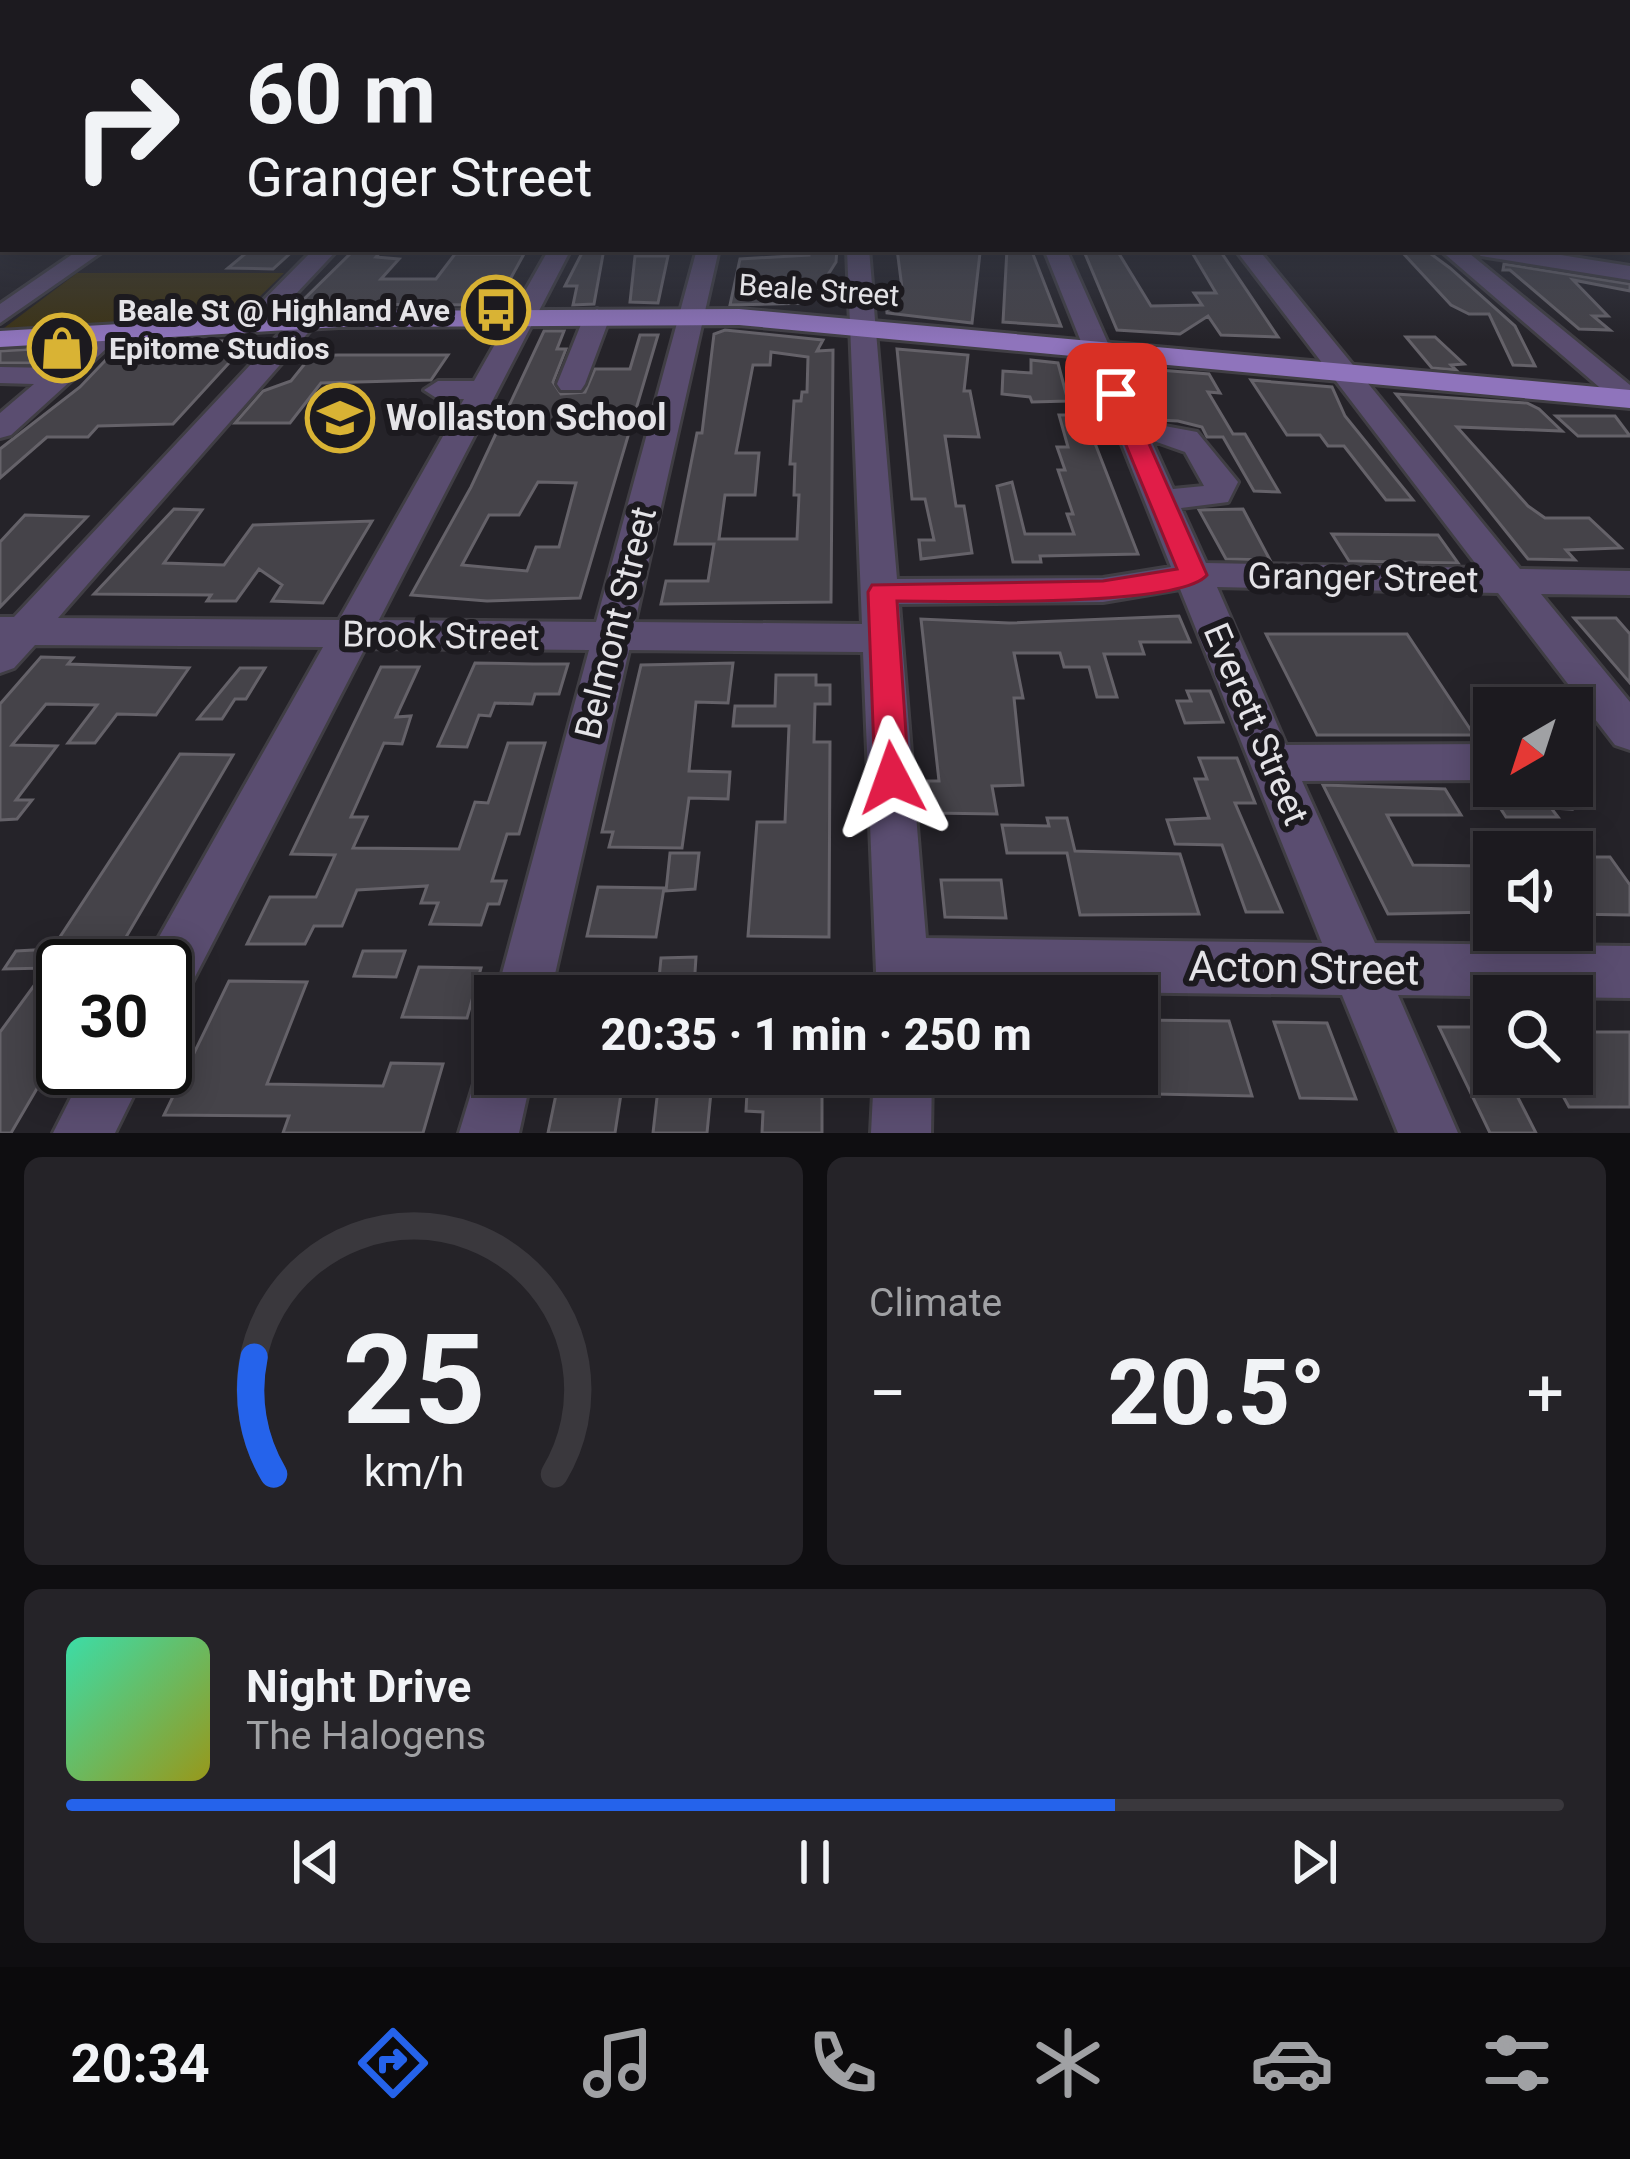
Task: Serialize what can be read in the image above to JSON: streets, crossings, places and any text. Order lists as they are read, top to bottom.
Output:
{
  "streets": {
    "main road": ["Beale Street"],
    "street": [
      "Granger Street",
      "Belmont Street",
      "Brook Street",
      "Everett Street",
      "Acton Street"
    ]
  },
  "crossings": [
    ["Beale Street", "Belmont Street"],
    ["Beale Street", "Everett Street"],
    ["Granger Street", "Brook Street"],
    ["Granger Street", "Everett Street"],
    ["Belmont Street", "Brook Street"],
    ["Everett Street", "Acton Street"]
  ],
  "places": {
    "bus stop": ["Beale St @ Highland Ave"],
    "shop": ["Epitome Studios"],
    "school or university": ["Wollaston School"]
  },
  "north": "bottom left",
  "page": {
    "turn": ["60 m", "Granger Street"],
    "limit": "30",
    "trip": "20:35 · 1 min · 250 m",
    "tile": "Climate",
    "heat": ["−", "20.5°", "+"],
    "song": ["Night Drive", "The Halogens"],
    "tabs": "20:34",
    "gauge": ["25", "km/h"]
  }
}
